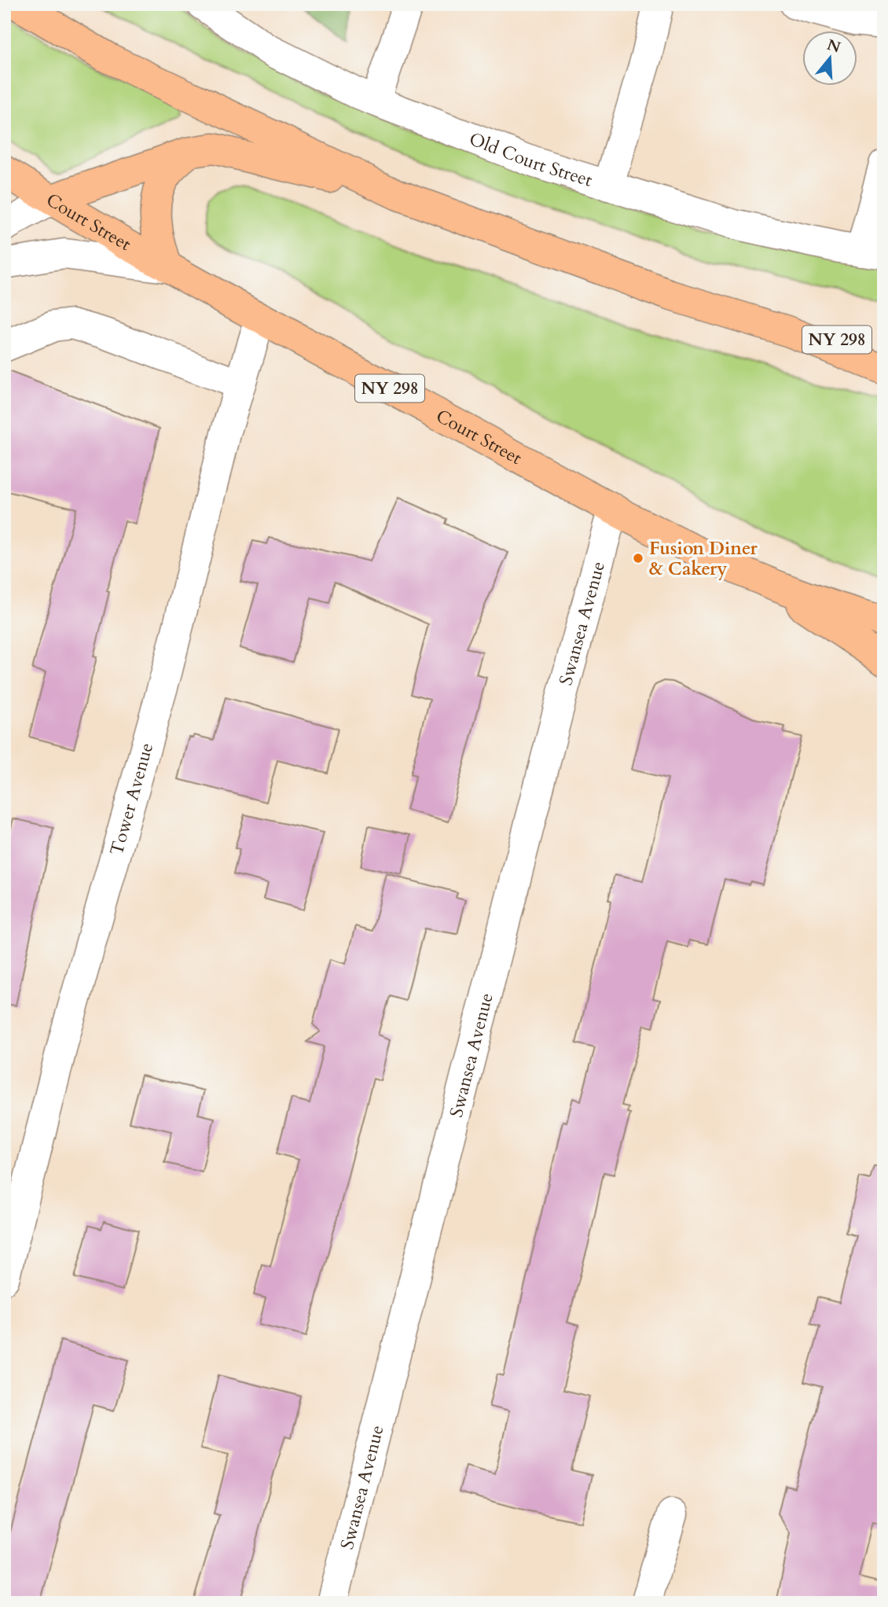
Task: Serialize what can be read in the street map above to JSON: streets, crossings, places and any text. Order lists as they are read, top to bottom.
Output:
{
  "streets": {
    "main road": ["Court Street", "NY 298"],
    "street": ["Old Court Street", "Swansea Avenue", "Tower Avenue"]
  },
  "crossings": [
    ["Court Street", "Swansea Avenue"],
    ["Court Street", "Tower Avenue"]
  ],
  "places": ["Fusion Diner & Cakery"],
  "north": "top"
}
